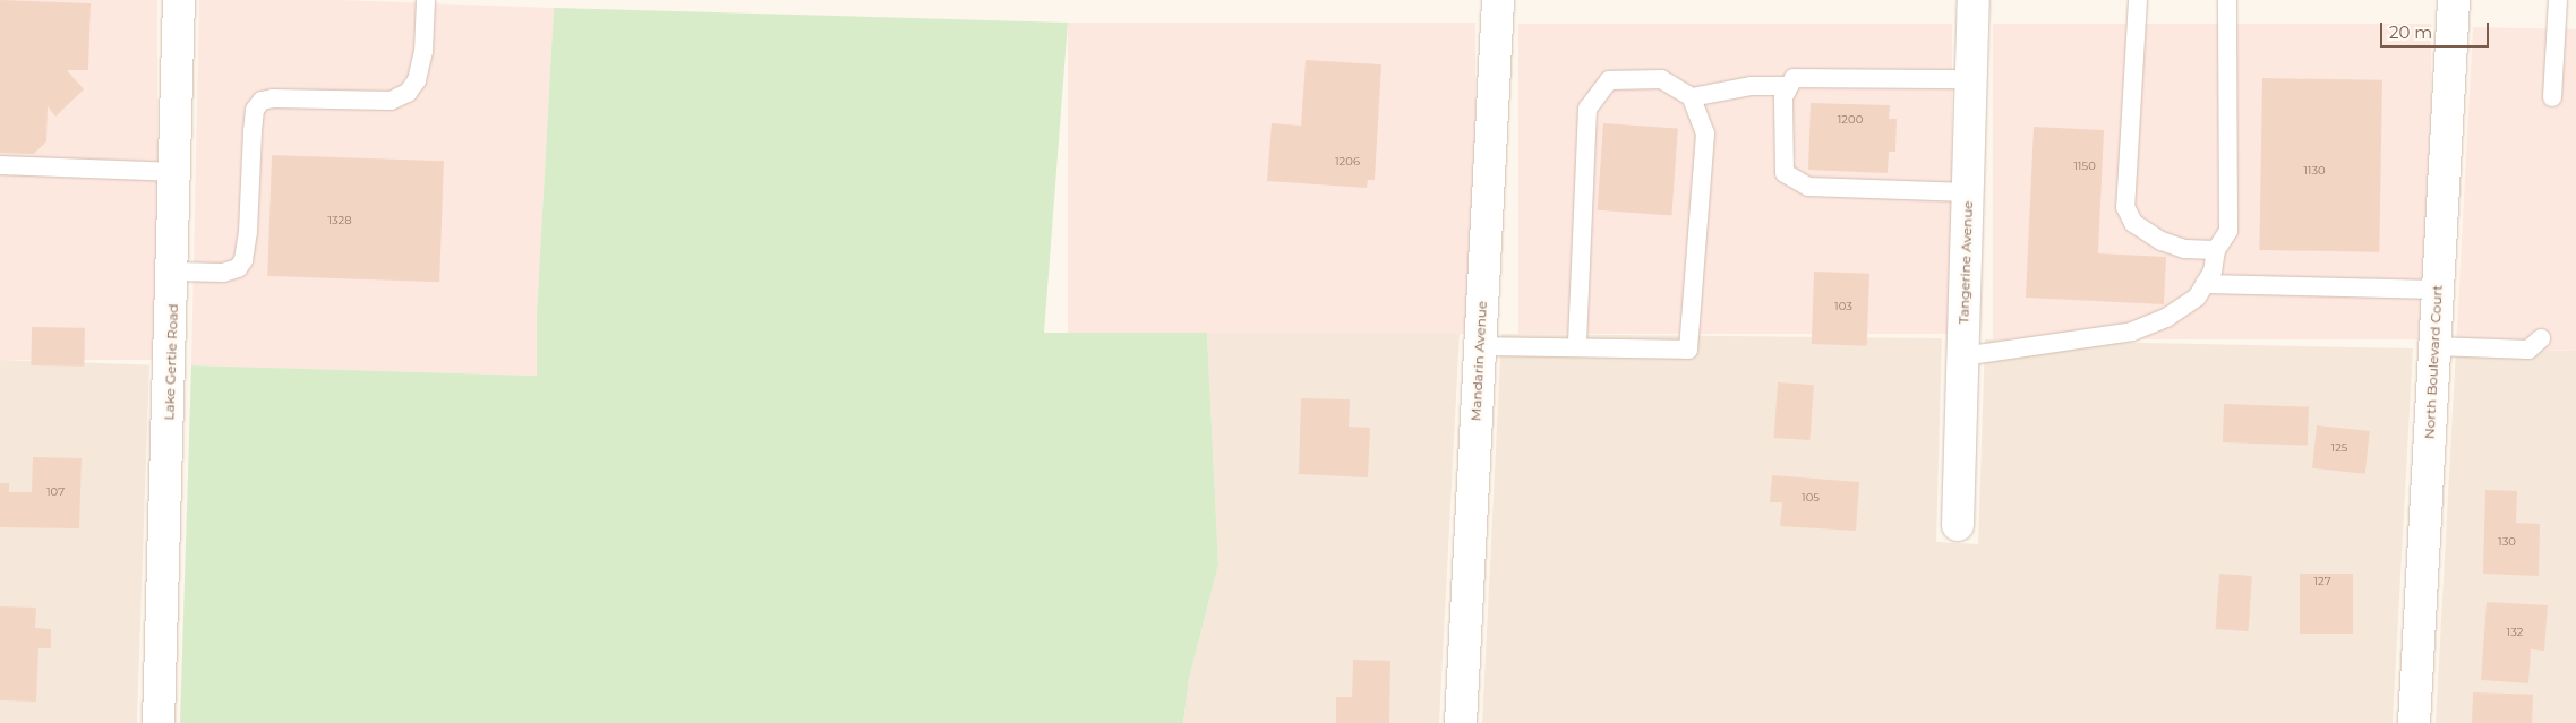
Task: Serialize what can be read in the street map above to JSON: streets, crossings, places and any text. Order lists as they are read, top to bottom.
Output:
{
  "streets": {
    "street": [
      "Tangerine Avenue",
      "Mandarin Avenue",
      "Lake Gertie Road",
      "North Boulevard Court"
    ]
  },
  "house_numbers": [
    "1200",
    "1206",
    "1150",
    "1130",
    "1328",
    "103",
    "125",
    "107",
    "105",
    "130",
    "127",
    "132"
  ],
  "scale_bar": "20 m"
}
